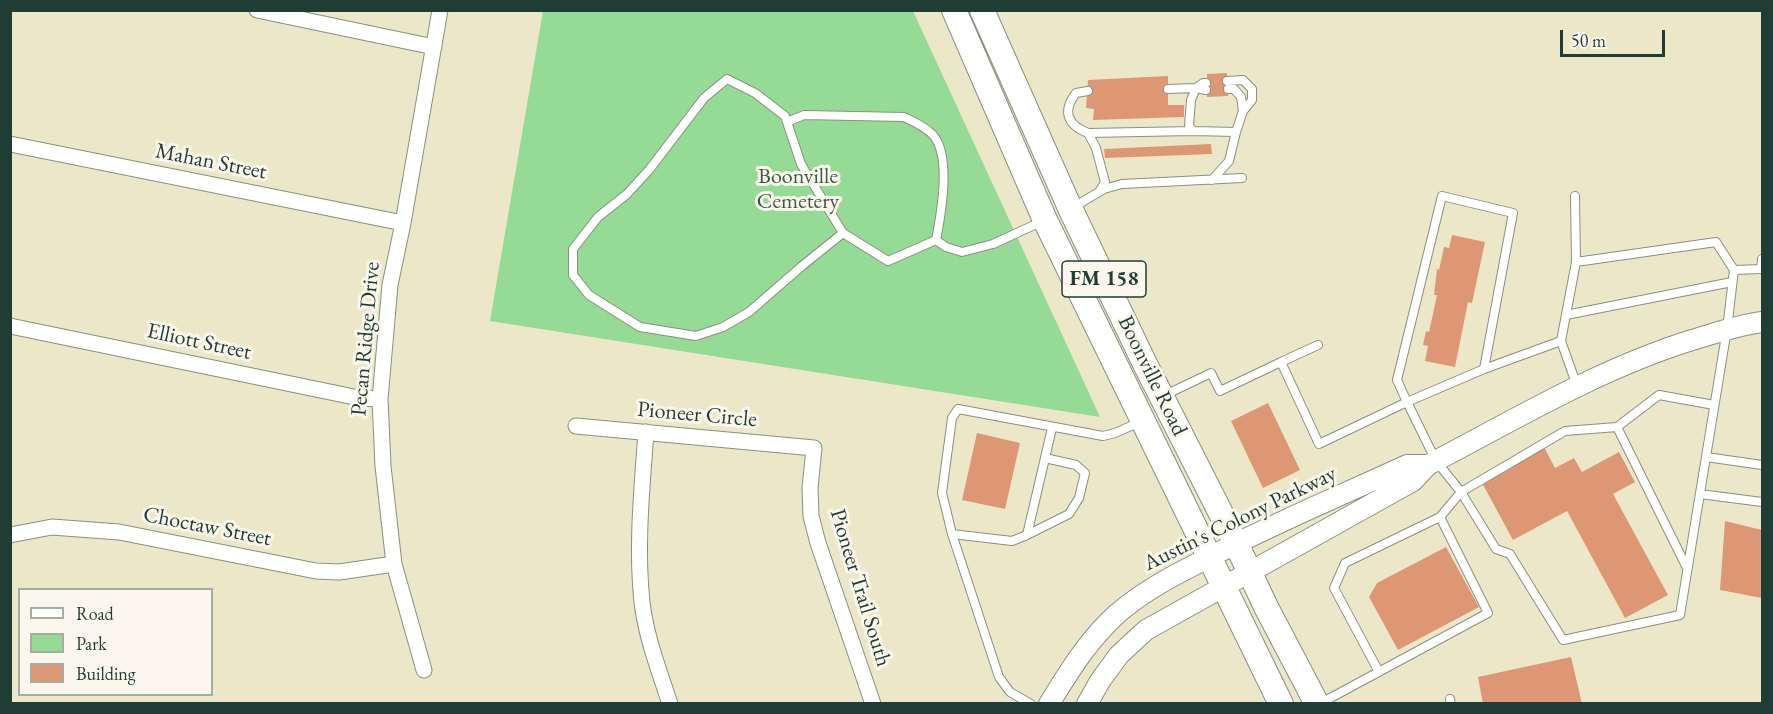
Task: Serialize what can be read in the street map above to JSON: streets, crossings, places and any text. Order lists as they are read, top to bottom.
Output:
{
  "streets": {
    "main road": ["FM 158", "Boonville Road"],
    "street": [
      "Mahan Street",
      "Pecan Ridge Drive",
      "Elliott Street",
      "Pioneer Circle",
      "Austin's Colony Parkway",
      "Choctaw Street",
      "Pioneer Trail South"
    ]
  },
  "crossings": [
    ["Mahan Street", "Pecan Ridge Drive"],
    ["Pecan Ridge Drive", "Elliott Street"],
    ["Pecan Ridge Drive", "Choctaw Street"],
    ["Boonville Road", "Austin's Colony Parkway"],
    ["Pioneer Circle", "Pioneer Trail South"]
  ],
  "parks": ["Boonville Cemetery"],
  "legend": ["Road", "Park", "Building"],
  "scale_bar": "50 m"
}
